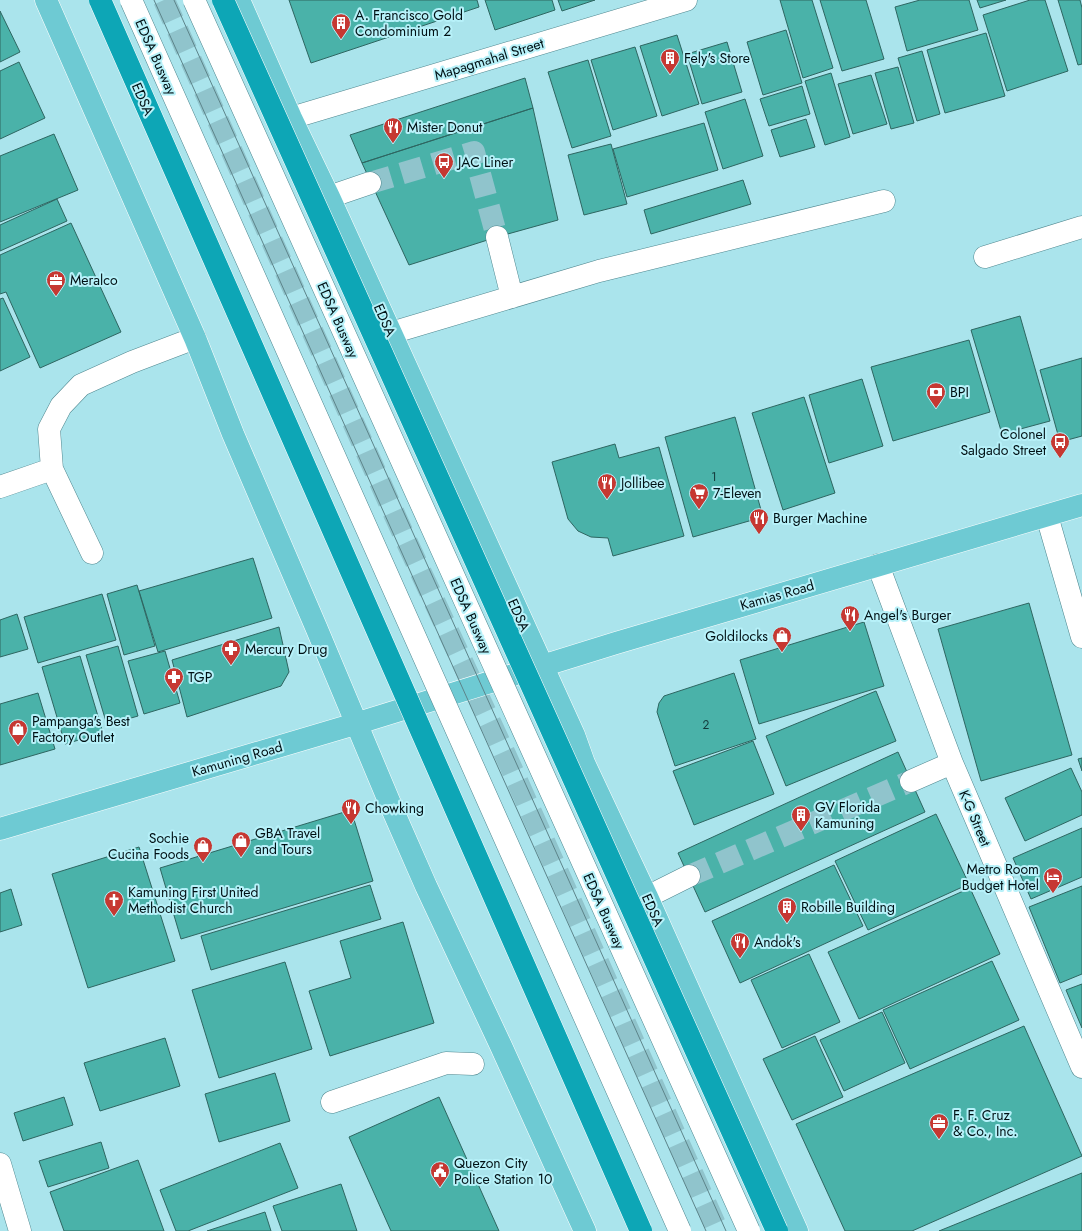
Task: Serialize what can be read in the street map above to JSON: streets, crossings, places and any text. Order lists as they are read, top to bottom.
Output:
{
  "streets": {
    "highway": ["EDSA"],
    "main road": ["Kamias Road", "Kamuning Road"],
    "street": ["EDSA Busway", "Mapagmahal Street", "K-G Street"]
  },
  "crossings": [
    ["Mapagmahal Street", "EDSA"],
    ["EDSA", "Kamias Road"],
    ["Kamias Road", "Kamuning Road"],
    ["Kamias Road", "K-G Street"]
  ],
  "places": {
    "building": [
      "A. Francisco Gold Condominium 2",
      "Fely's Store",
      "GV Florida Kamuning",
      "Robille Building"
    ],
    "restaurant": [
      "Mister Donut",
      "Jollibee",
      "Burger Machine",
      "Angel's Burger",
      "Chowking",
      "Andok's"
    ],
    "bus stop": ["JAC Liner", "Colonel Salgado Street"],
    "office": ["Meralco", "F. F. Cruz & Co., Inc."],
    "bank": ["BPI"],
    "supermarket": ["7-Eleven"],
    "shop": [
      "Goldilocks",
      "Pampanga's Best Factory Outlet",
      "GBA Travel and Tours",
      "Sochie Cucina Foods"
    ],
    "pharmacy": ["Mercury Drug", "TGP"],
    "hotel": ["Metro Room Budget Hotel"],
    "church": ["Kamuning First United Methodist Church"],
    "public building": ["Quezon City Police Station 10"]
  },
  "house_numbers": ["1", "2"]
}
